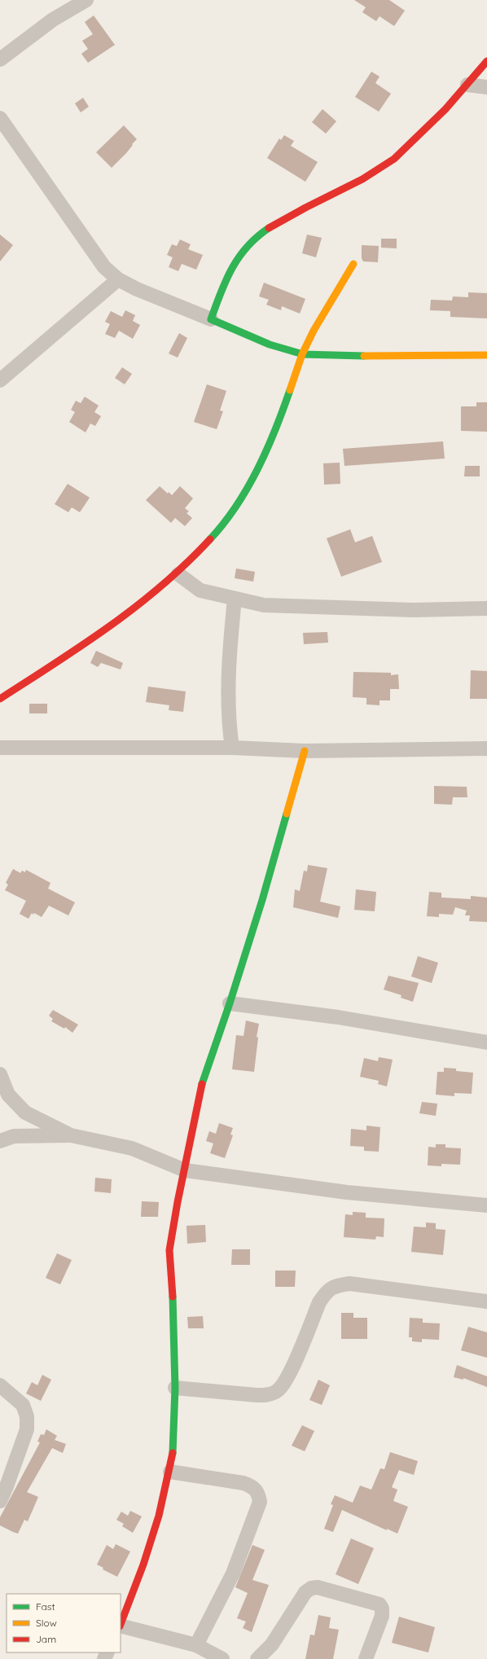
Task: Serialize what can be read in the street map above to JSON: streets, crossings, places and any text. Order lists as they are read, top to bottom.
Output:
{
  "legend": ["Fast", "Slow", "Jam"]
}
